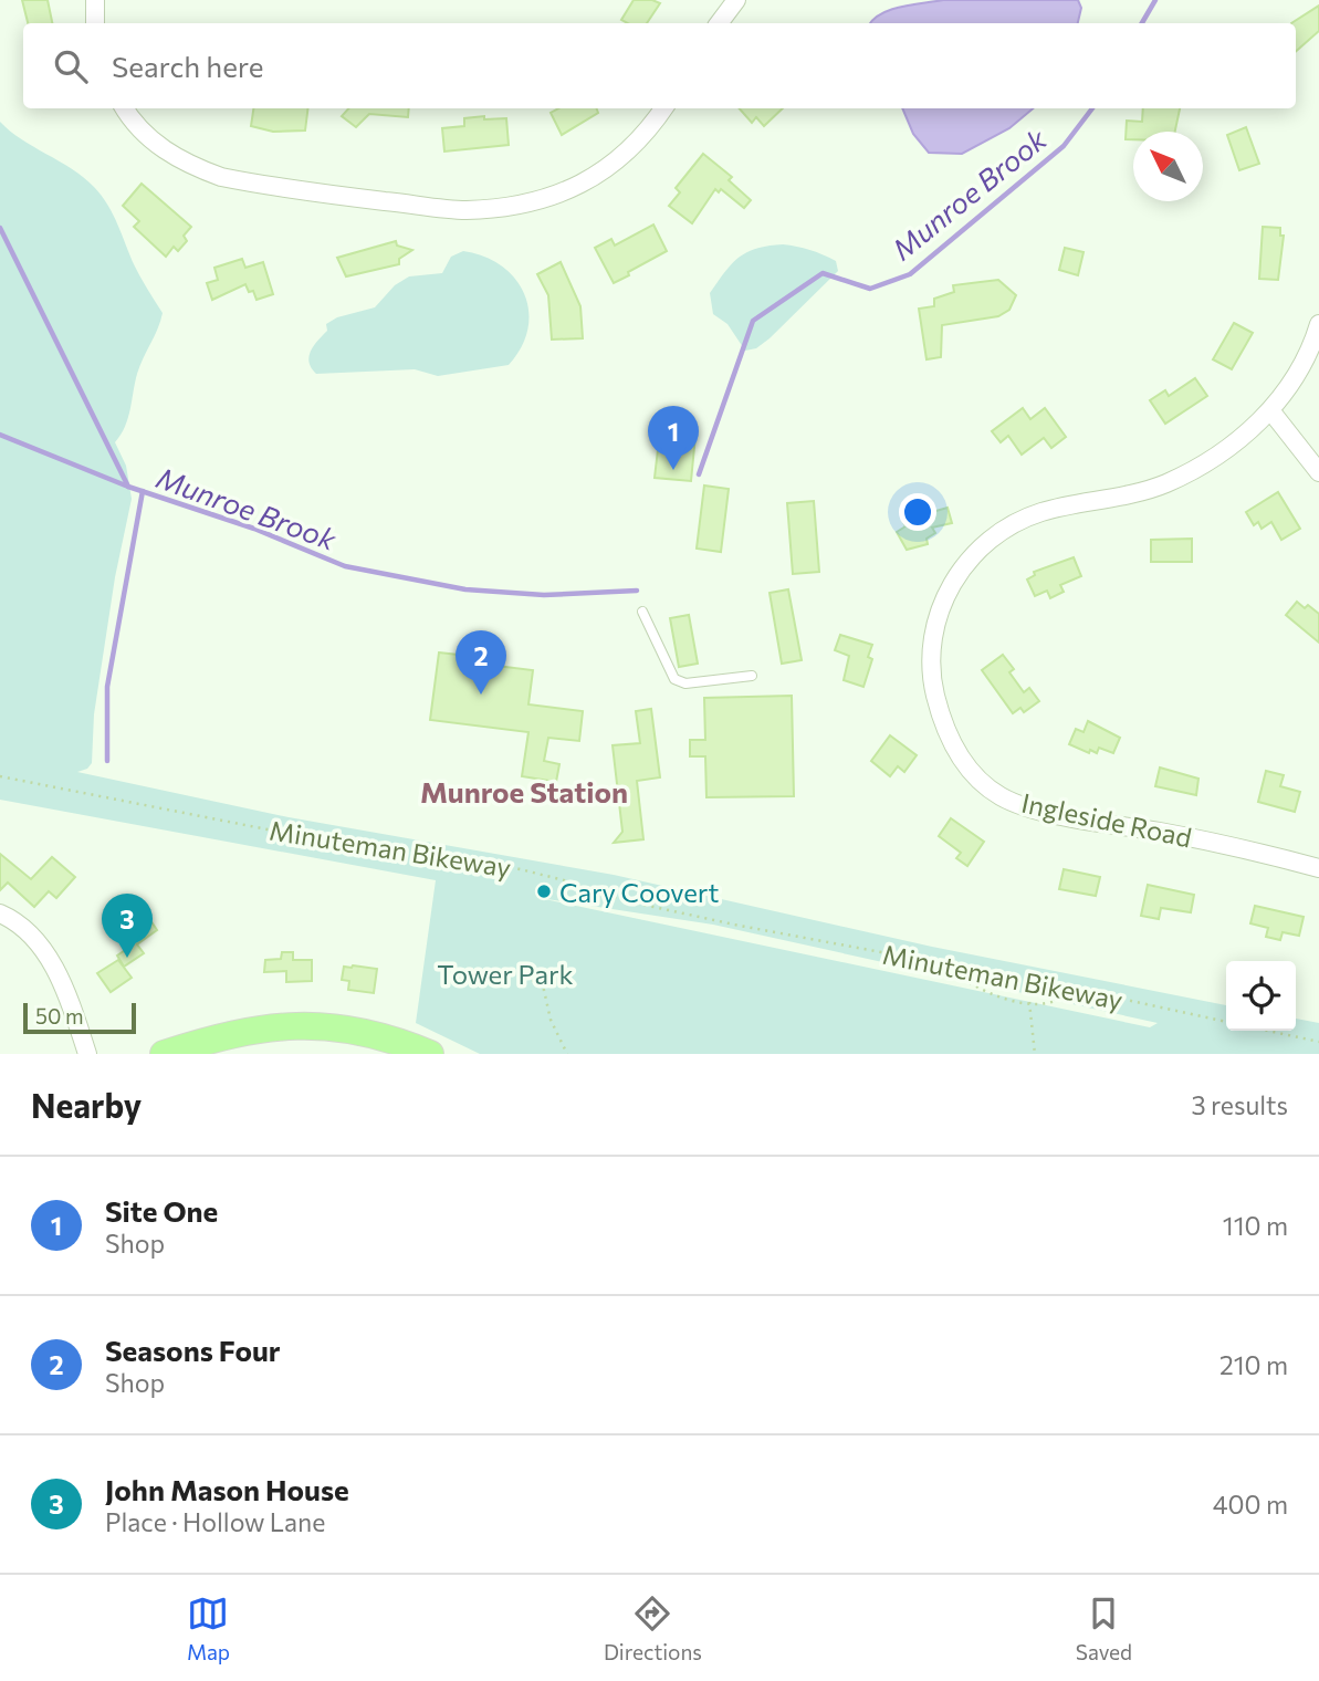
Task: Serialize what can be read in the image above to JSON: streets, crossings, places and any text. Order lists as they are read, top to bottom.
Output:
{
  "streets": {
    "street": ["Ingleside Road"],
    "path": ["Minuteman Bikeway"]
  },
  "districts": ["Munroe Station"],
  "water": ["Munroe Brook"],
  "parks": ["Tower Park"],
  "places": ["Cary Coovert"],
  "scale_bar": "50 m",
  "north": "top left",
  "page": {
    "search": "Search here",
    "pins": ["1", "2", "3"],
    "scale": "50 m",
    "heading": ["Nearby", "3 results"],
    "list": [
      {
        "mark": "1",
        "name": "Site One",
        "note": "Shop",
        "value": "110 m"
      },
      {
        "mark": "2",
        "name": "Seasons Four",
        "note": "Shop",
        "value": "210 m"
      },
      {
        "mark": "3",
        "name": "John Mason House",
        "note": "Place · Hollow Lane",
        "value": "400 m"
      }
    ],
    "nav": ["Map", "Directions", "Saved"]
  }
}
